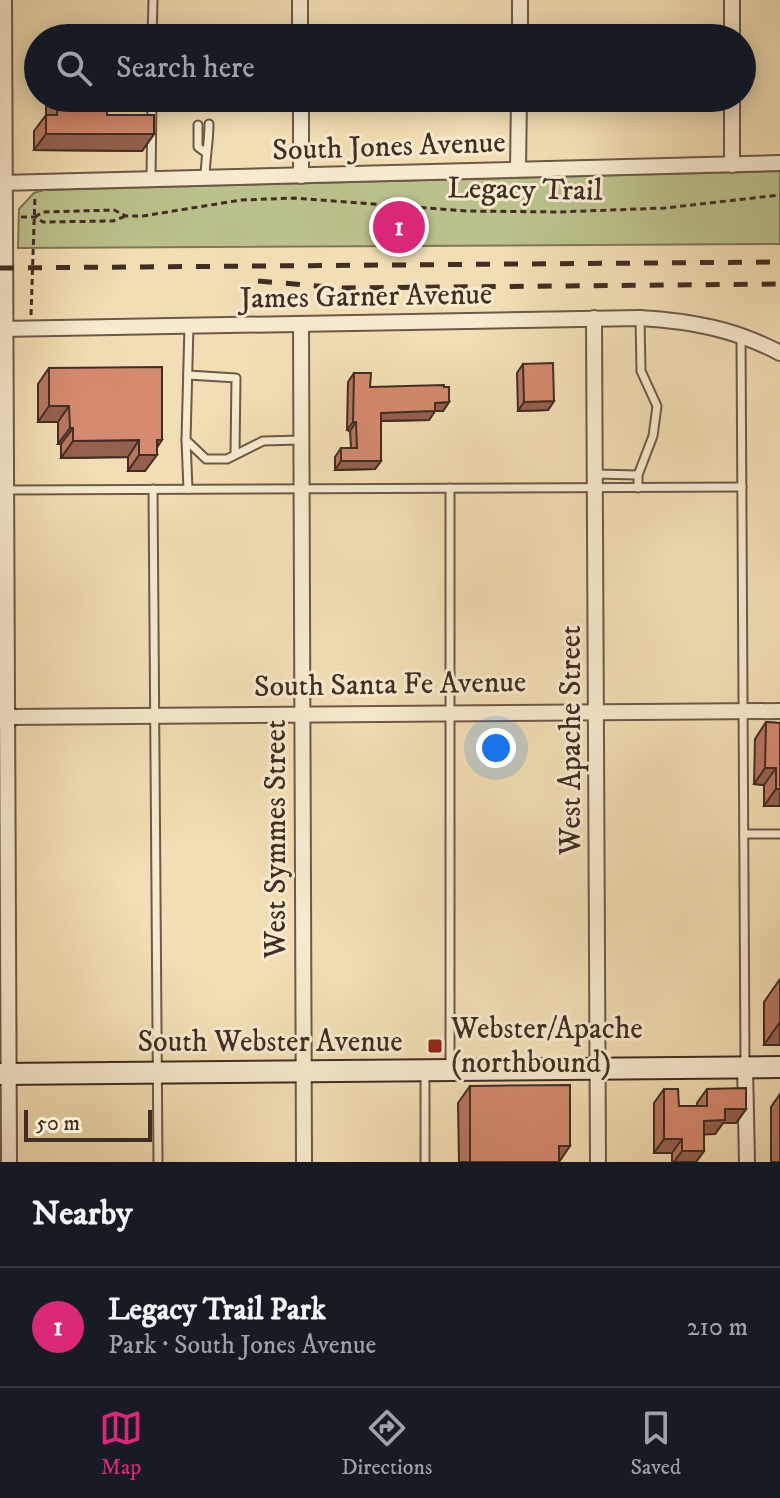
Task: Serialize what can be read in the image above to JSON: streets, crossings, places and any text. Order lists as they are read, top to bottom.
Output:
{
  "streets": {
    "street": [
      "South Jones Avenue",
      "James Garner Avenue",
      "South Santa Fe Avenue",
      "West Apache Street",
      "West Symmes Street",
      "South Webster Avenue"
    ],
    "path": ["Legacy Trail"]
  },
  "crossings": [
    ["James Garner Avenue", "West Apache Street"],
    ["James Garner Avenue", "West Symmes Street"],
    ["South Santa Fe Avenue", "West Apache Street"],
    ["South Santa Fe Avenue", "West Symmes Street"],
    ["West Apache Street", "South Webster Avenue"],
    ["West Symmes Street", "South Webster Avenue"]
  ],
  "places": {
    "transit": ["Webster/Apache (northbound)"]
  },
  "scale_bar": "50 m",
  "page": {
    "search": "Search here",
    "pins": "1",
    "scale": "50 m",
    "heading": "Nearby",
    "list": [
      {
        "mark": "1",
        "name": "Legacy Trail Park",
        "note": "Park · South Jones Avenue",
        "value": "210 m"
      }
    ],
    "nav": ["Map", "Directions", "Saved"]
  }
}
